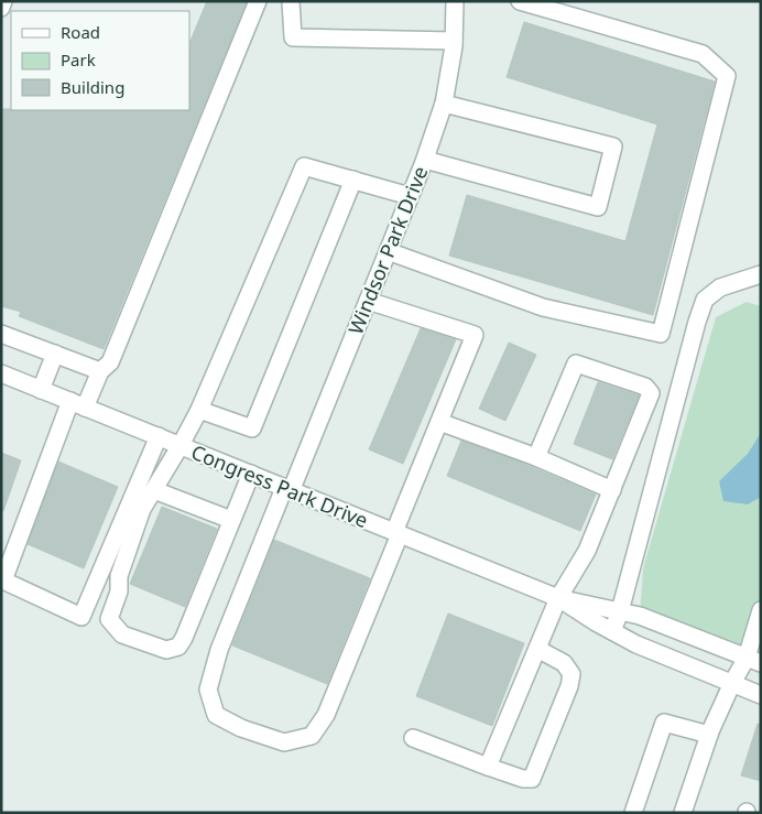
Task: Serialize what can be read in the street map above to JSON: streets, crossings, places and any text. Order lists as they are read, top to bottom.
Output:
{
  "streets": {
    "street": ["Windsor Park Drive", "Congress Park Drive"]
  },
  "crossings": [
    ["Windsor Park Drive", "Congress Park Drive"]
  ],
  "legend": ["Road", "Park", "Building"]
}
